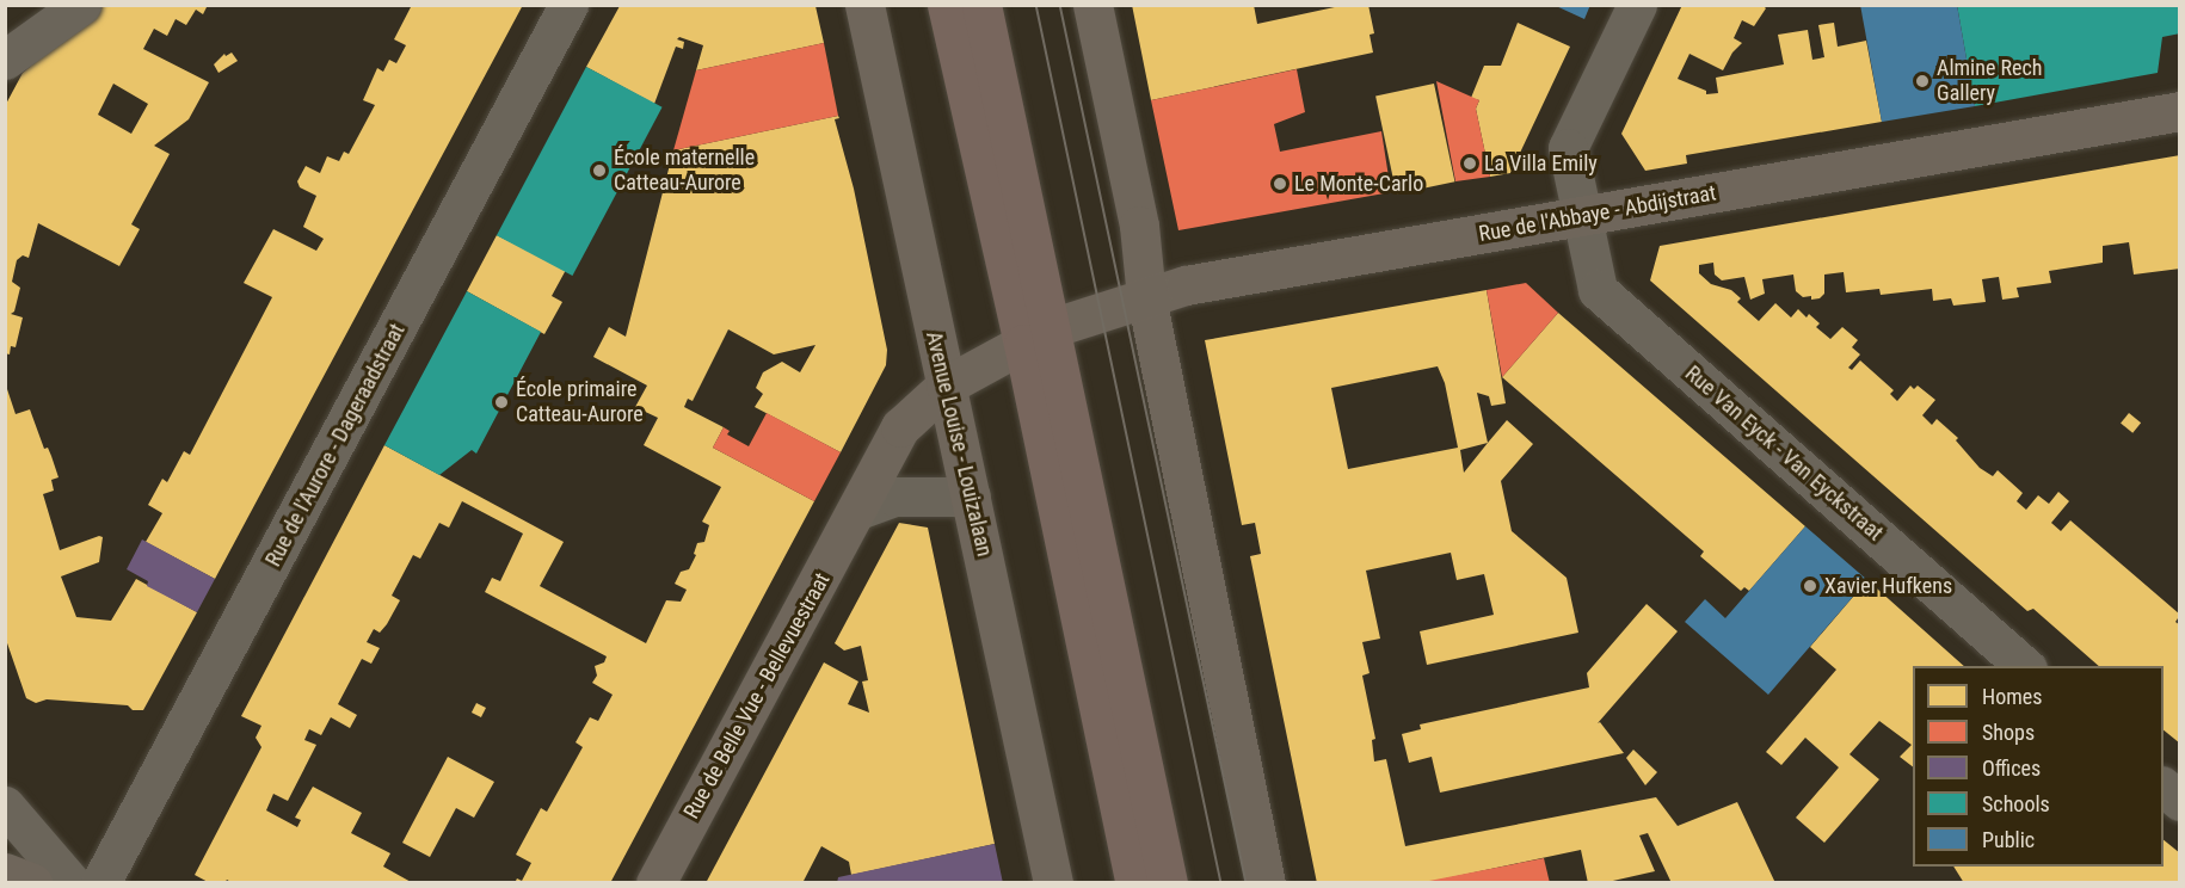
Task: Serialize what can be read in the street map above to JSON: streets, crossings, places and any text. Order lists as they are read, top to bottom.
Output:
{
  "streets": {
    "street": [
      "Rue de l'Abbaye - Abdijstraat",
      "Avenue Louise - Louizalaan",
      "Rue de l'Aurore - Dageraadstraat",
      "Rue Van Eyck - Van Eyckstraat",
      "Rue de Belle Vue - Bellevuestraat"
    ]
  },
  "crossings": [
    ["Rue de l'Abbaye - Abdijstraat", "Rue Van Eyck - Van Eyckstraat"],
    ["Rue de l'Abbaye - Abdijstraat", "Rue de Belle Vue - Bellevuestraat"],
    ["Avenue Louise - Louizalaan", "Rue de Belle Vue - Bellevuestraat"]
  ],
  "places": [
    "Almine Rech Gallery",
    "La Villa Emily",
    "École maternelle Catteau-Aurore",
    "Le Monte-Carlo",
    "École primaire Catteau-Aurore",
    "Xavier Hufkens"
  ],
  "legend": [
    "Homes",
    "Shops",
    "Offices",
    "Schools",
    "Public"
  ]
}
